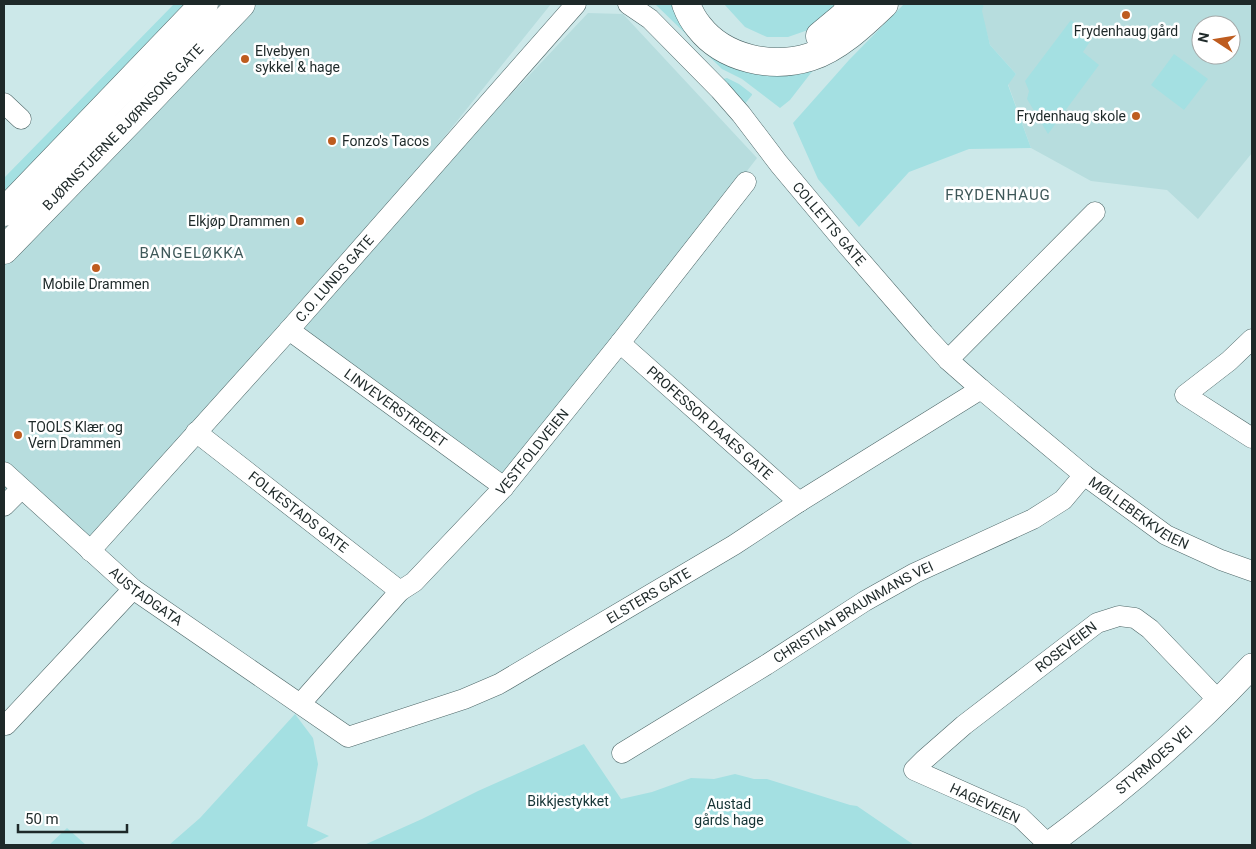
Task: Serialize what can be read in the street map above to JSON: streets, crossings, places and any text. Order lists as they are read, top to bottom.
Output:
{
  "streets": {
    "highway": ["BJØRNSTJERNE BJØRNSONS GATE"],
    "main road": ["STYRMOES VEI"],
    "street": [
      "COLLETTS GATE",
      "C.O. LUNDS GATE",
      "LINVEVERSTREDET",
      "PROFESSOR DAAES GATE",
      "VESTFOLDVEIEN",
      "FOLKESTADS GATE",
      "MØLLEBEKKVEIEN",
      "AUSTADGATA",
      "ELSTERS GATE",
      "CHRISTIAN BRAUNMANS VEI",
      "ROSEVEIEN",
      "HAGEVEIEN"
    ]
  },
  "crossings": [
    ["COLLETTS GATE", "MØLLEBEKKVEIEN"],
    ["COLLETTS GATE", "ELSTERS GATE"],
    ["C.O. LUNDS GATE", "LINVEVERSTREDET"],
    ["C.O. LUNDS GATE", "FOLKESTADS GATE"],
    ["C.O. LUNDS GATE", "AUSTADGATA"],
    ["LINVEVERSTREDET", "VESTFOLDVEIEN"],
    ["PROFESSOR DAAES GATE", "VESTFOLDVEIEN"],
    ["PROFESSOR DAAES GATE", "ELSTERS GATE"],
    ["VESTFOLDVEIEN", "FOLKESTADS GATE"],
    ["VESTFOLDVEIEN", "AUSTADGATA"],
    ["VESTFOLDVEIEN", "ELSTERS GATE"],
    ["MØLLEBEKKVEIEN", "CHRISTIAN BRAUNMANS VEI"],
    ["AUSTADGATA", "ELSTERS GATE"],
    ["ROSEVEIEN", "STYRMOES VEI"],
    ["ROSEVEIEN", "HAGEVEIEN"],
    ["STYRMOES VEI", "HAGEVEIEN"]
  ],
  "districts": ["FRYDENHAUG", "BANGELØKKA"],
  "parks": ["Bikkjestykket", "Austad gårds hage"],
  "places": [
    "Frydenhaug gård",
    "Elvebyen sykkel & hage",
    "Frydenhaug skole",
    "Fonzo's Tacos",
    "Elkjøp Drammen",
    "Mobile Drammen",
    "TOOLS Klær og Vern Drammen"
  ],
  "scale_bar": "50 m",
  "north": "left"
}
